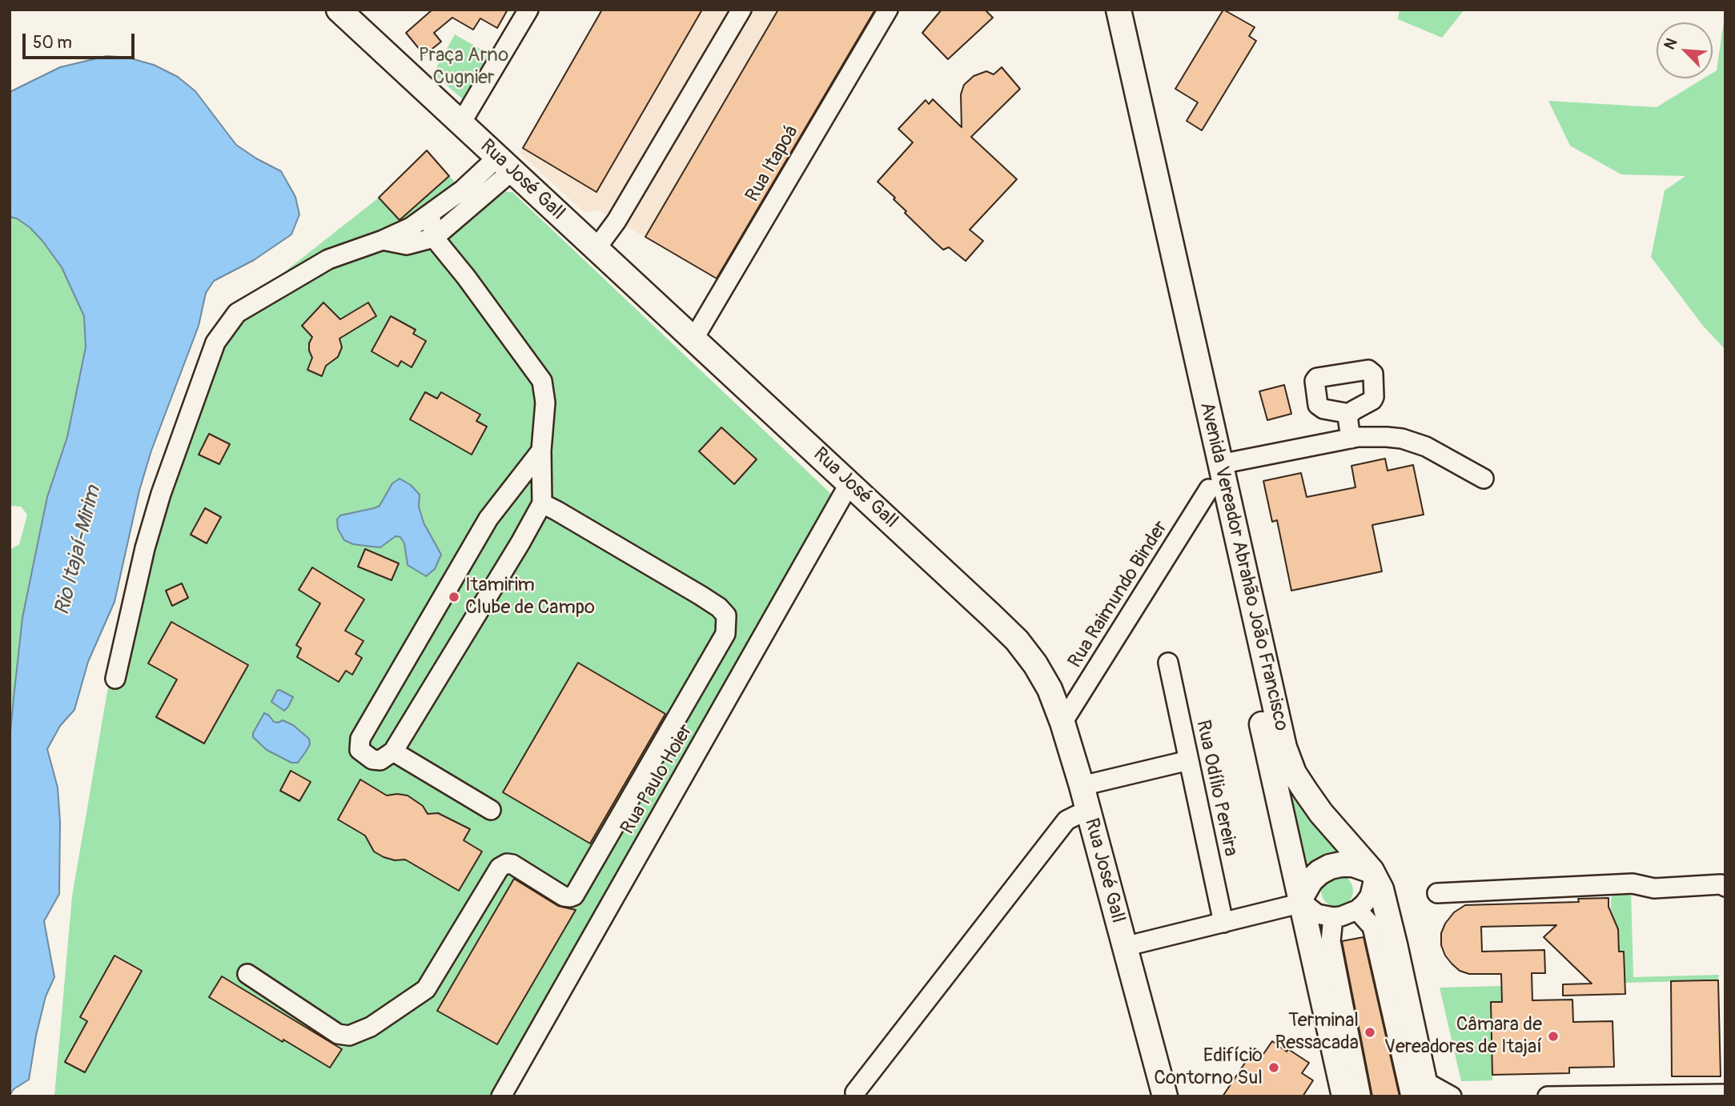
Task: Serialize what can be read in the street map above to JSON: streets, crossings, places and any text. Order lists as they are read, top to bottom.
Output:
{
  "streets": {
    "main road": ["Rua José Gall", "Avenida Vereador Abrahão João Francisco"],
    "street": [
      "Rua Itapoá",
      "Rua Raimundo Binder",
      "Rua Paulo Hoier",
      "Rua Odílio Pereira"
    ]
  },
  "crossings": [
    ["Rua Itapoá", "Rua José Gall"],
    ["Rua José Gall", "Rua Raimundo Binder"],
    ["Rua José Gall", "Rua Paulo Hoier"],
    ["Avenida Vereador Abrahão João Francisco", "Rua Raimundo Binder"]
  ],
  "water": ["Rio Itajaí-Mirim"],
  "parks": ["Praça Arno Cugnier"],
  "places": [
    "Itamirim Clube de Campo",
    "Terminal Ressacada",
    "Câmara de Vereadores de Itajaí",
    "Edifício Contorno Sul"
  ],
  "scale_bar": "50 m",
  "north": "top left"
}
